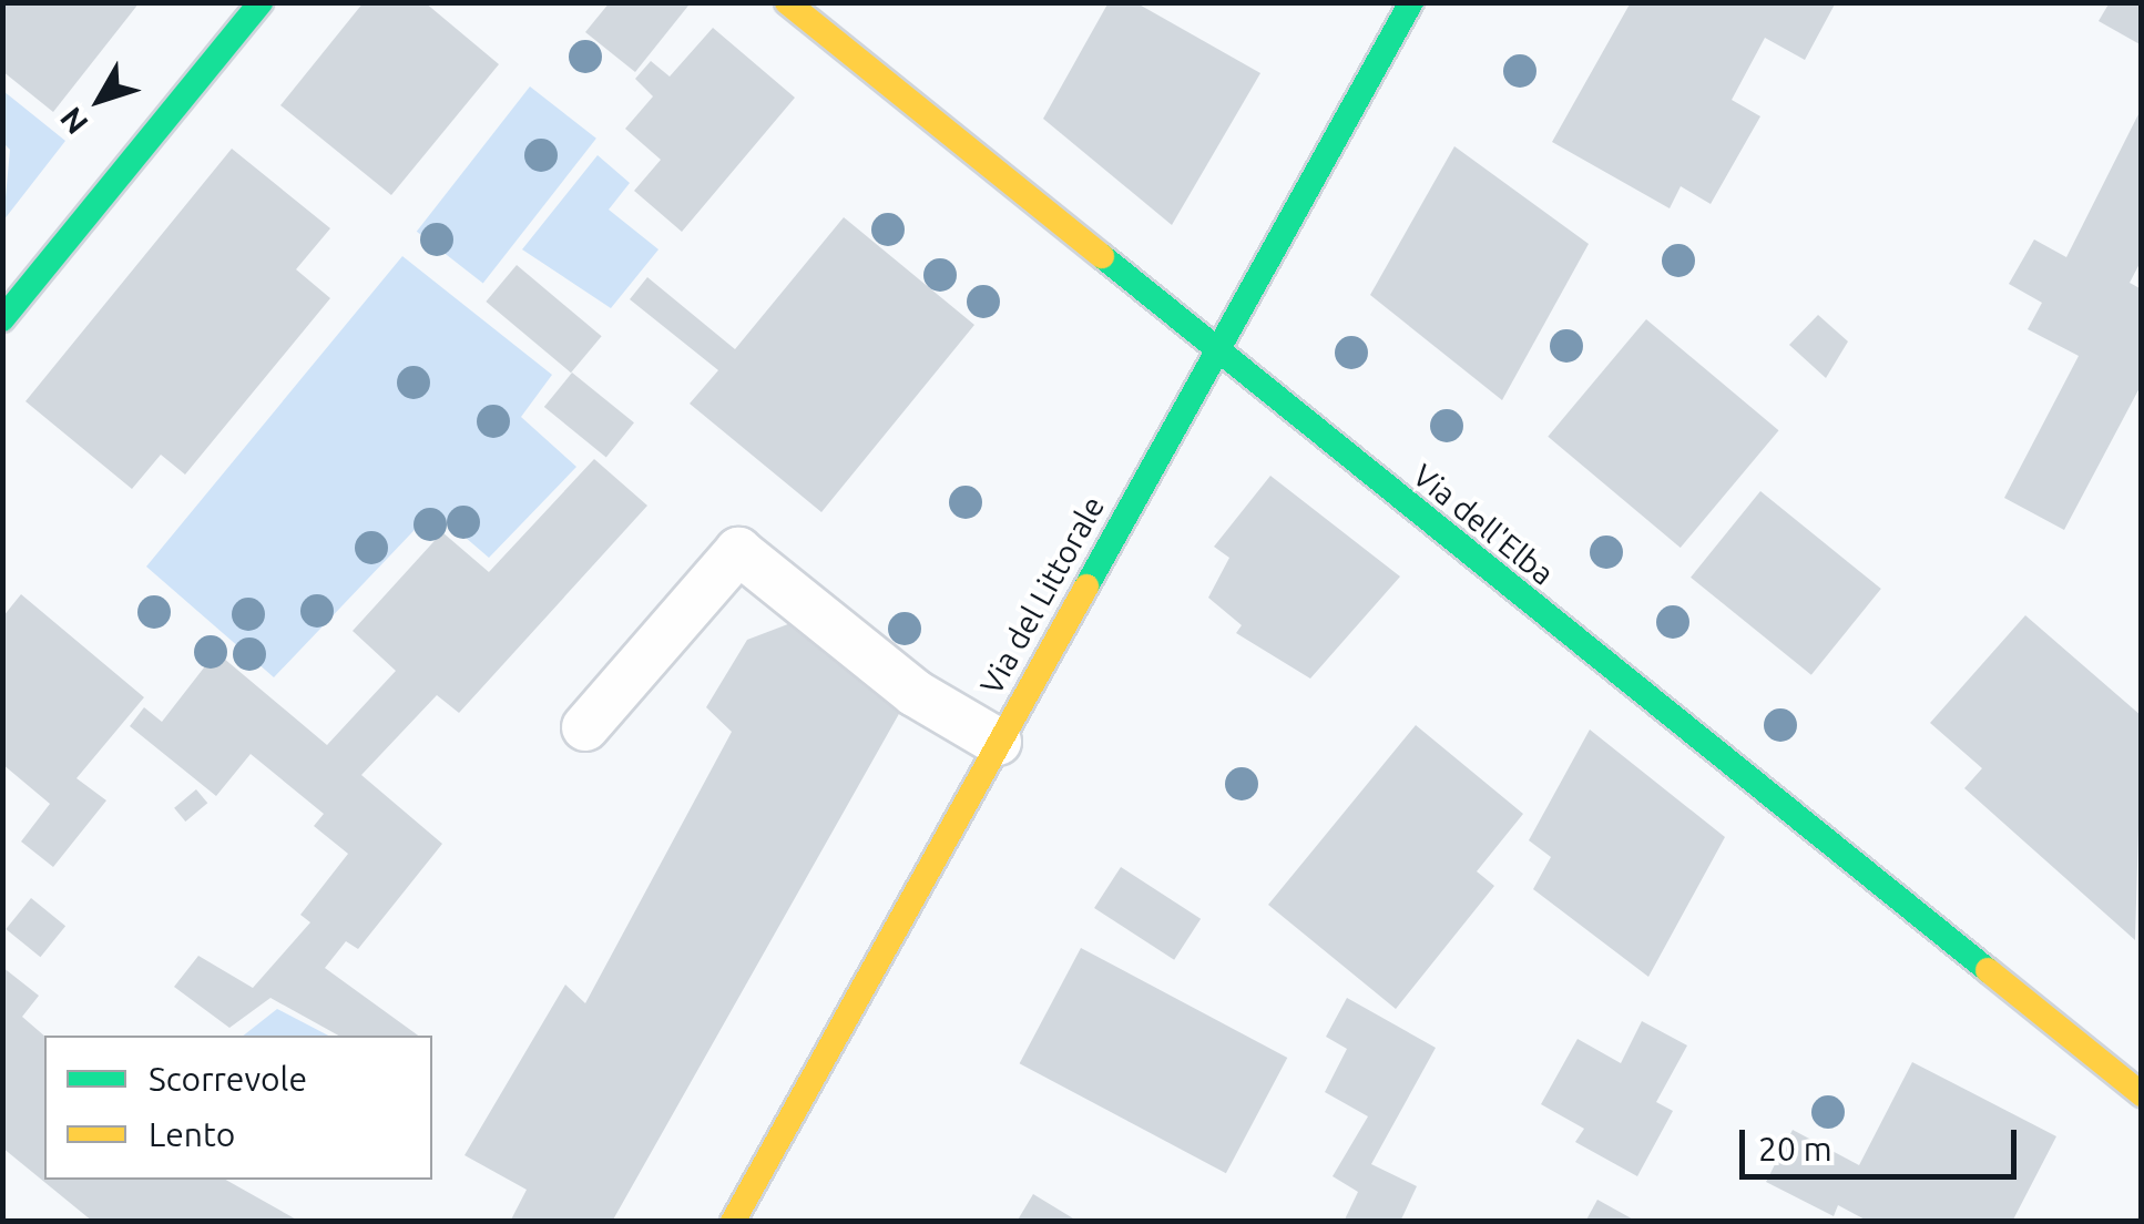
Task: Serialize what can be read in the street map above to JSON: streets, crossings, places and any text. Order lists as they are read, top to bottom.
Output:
{
  "streets": {
    "street": ["Via dell'Elba", "Via del Littorale"]
  },
  "crossings": [
    ["Via dell'Elba", "Via del Littorale"]
  ],
  "legend": ["Scorrevole", "Lento"],
  "scale_bar": "20 m",
  "north": "bottom left"
}
